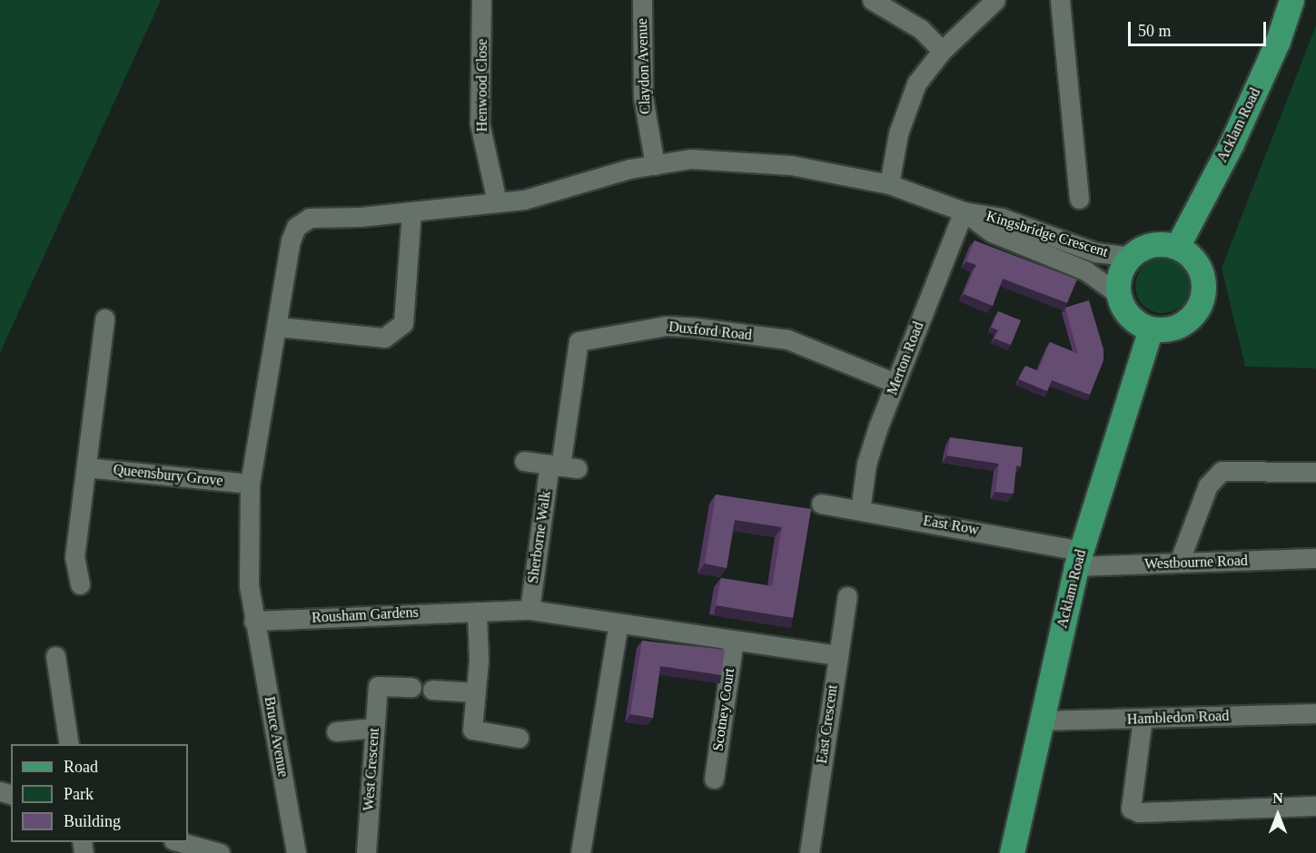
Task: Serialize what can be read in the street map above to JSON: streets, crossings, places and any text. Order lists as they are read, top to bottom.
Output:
{
  "streets": {
    "main road": ["Acklam Road"],
    "street": [
      "Claydon Avenue",
      "Henwood Close",
      "Kingsbridge Crescent",
      "Duxford Road",
      "Merton Road",
      "Queensbury Grove",
      "East Row",
      "Sherborne Walk",
      "Westbourne Road",
      "Rousham Gardens",
      "Scotney Court",
      "Hambledon Road",
      "East Crescent",
      "Bruce Avenue",
      "West Crescent"
    ]
  },
  "crossings": [
    ["Claydon Avenue", "Kingsbridge Crescent"],
    ["Henwood Close", "Kingsbridge Crescent"],
    ["Acklam Road", "Kingsbridge Crescent"],
    ["Acklam Road", "East Row"],
    ["Acklam Road", "Westbourne Road"],
    ["Acklam Road", "Hambledon Road"],
    ["Kingsbridge Crescent", "Merton Road"],
    ["Kingsbridge Crescent", "Bruce Avenue"],
    ["Duxford Road", "Merton Road"],
    ["Duxford Road", "Sherborne Walk"],
    ["Merton Road", "East Row"],
    ["Queensbury Grove", "Bruce Avenue"],
    ["East Row", "Westbourne Road"],
    ["Sherborne Walk", "Rousham Gardens"],
    ["Rousham Gardens", "Scotney Court"],
    ["Rousham Gardens", "East Crescent"],
    ["Rousham Gardens", "Bruce Avenue"]
  ],
  "legend": ["Road", "Park", "Building"],
  "scale_bar": "50 m",
  "north": "top"
}
